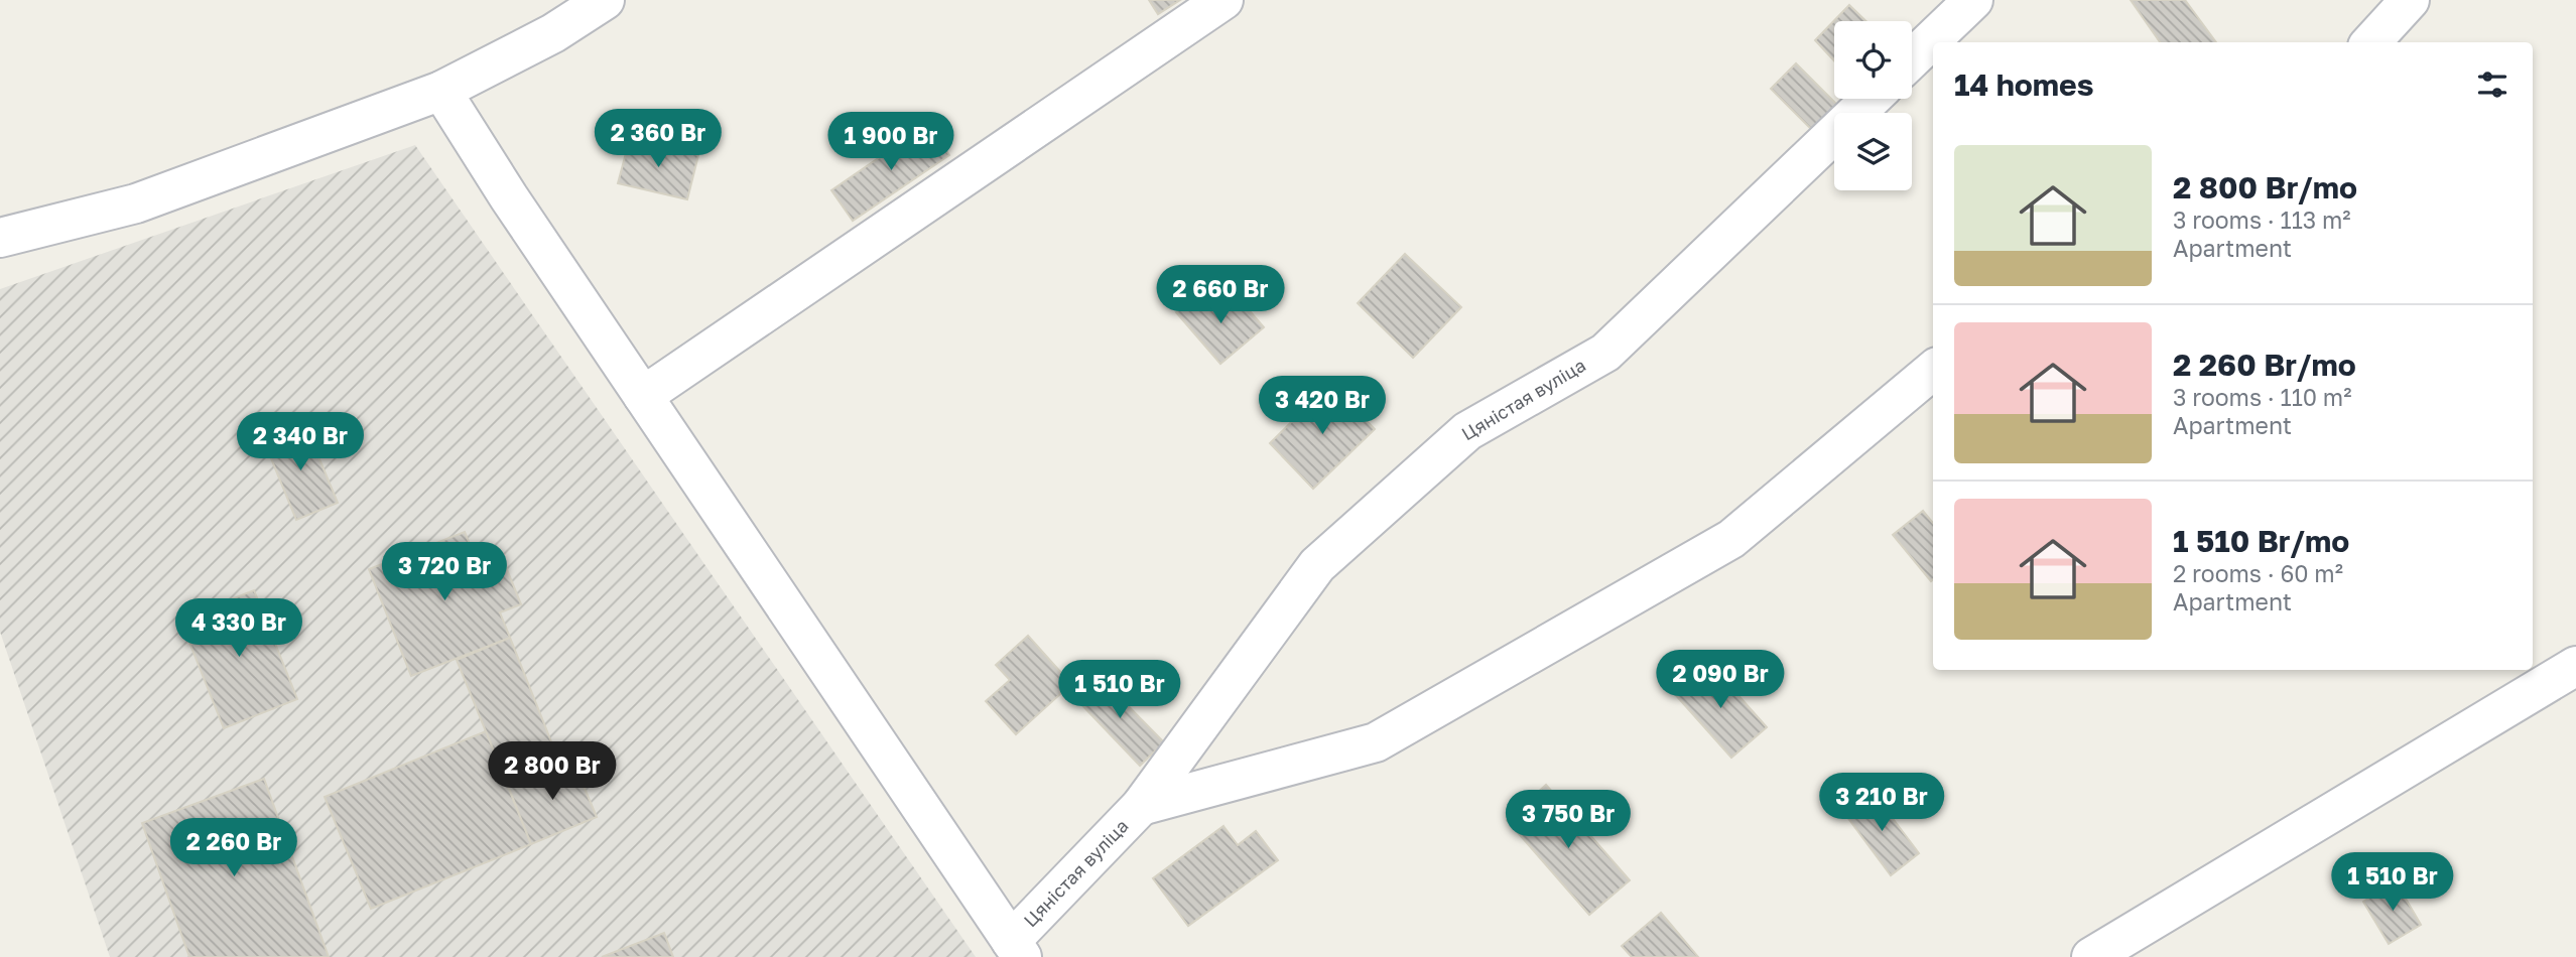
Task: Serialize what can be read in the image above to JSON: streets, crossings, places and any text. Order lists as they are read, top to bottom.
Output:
{
  "streets": {
    "street": ["Цяністая вуліца"]
  },
  "page": {
    "heading": "14 homes",
    "price": [
      "2 360 Br",
      "1 900 Br",
      "2 660 Br",
      "3 420 Br",
      "2 340 Br",
      "3 720 Br",
      "4 330 Br",
      "2 090 Br",
      "1 510 Br",
      "2 800 Br",
      "3 210 Br",
      "3 750 Br",
      "2 260 Br",
      "1 510 Br"
    ],
    "list": [
      {
        "name": "2 800 Br/mo",
        "note": "3 rooms · 113 m² · Apartment"
      },
      {
        "name": "2 260 Br/mo",
        "note": "3 rooms · 110 m² · Apartment"
      },
      {
        "name": "1 510 Br/mo",
        "note": "2 rooms · 60 m² · Apartment"
      }
    ]
  }
}
